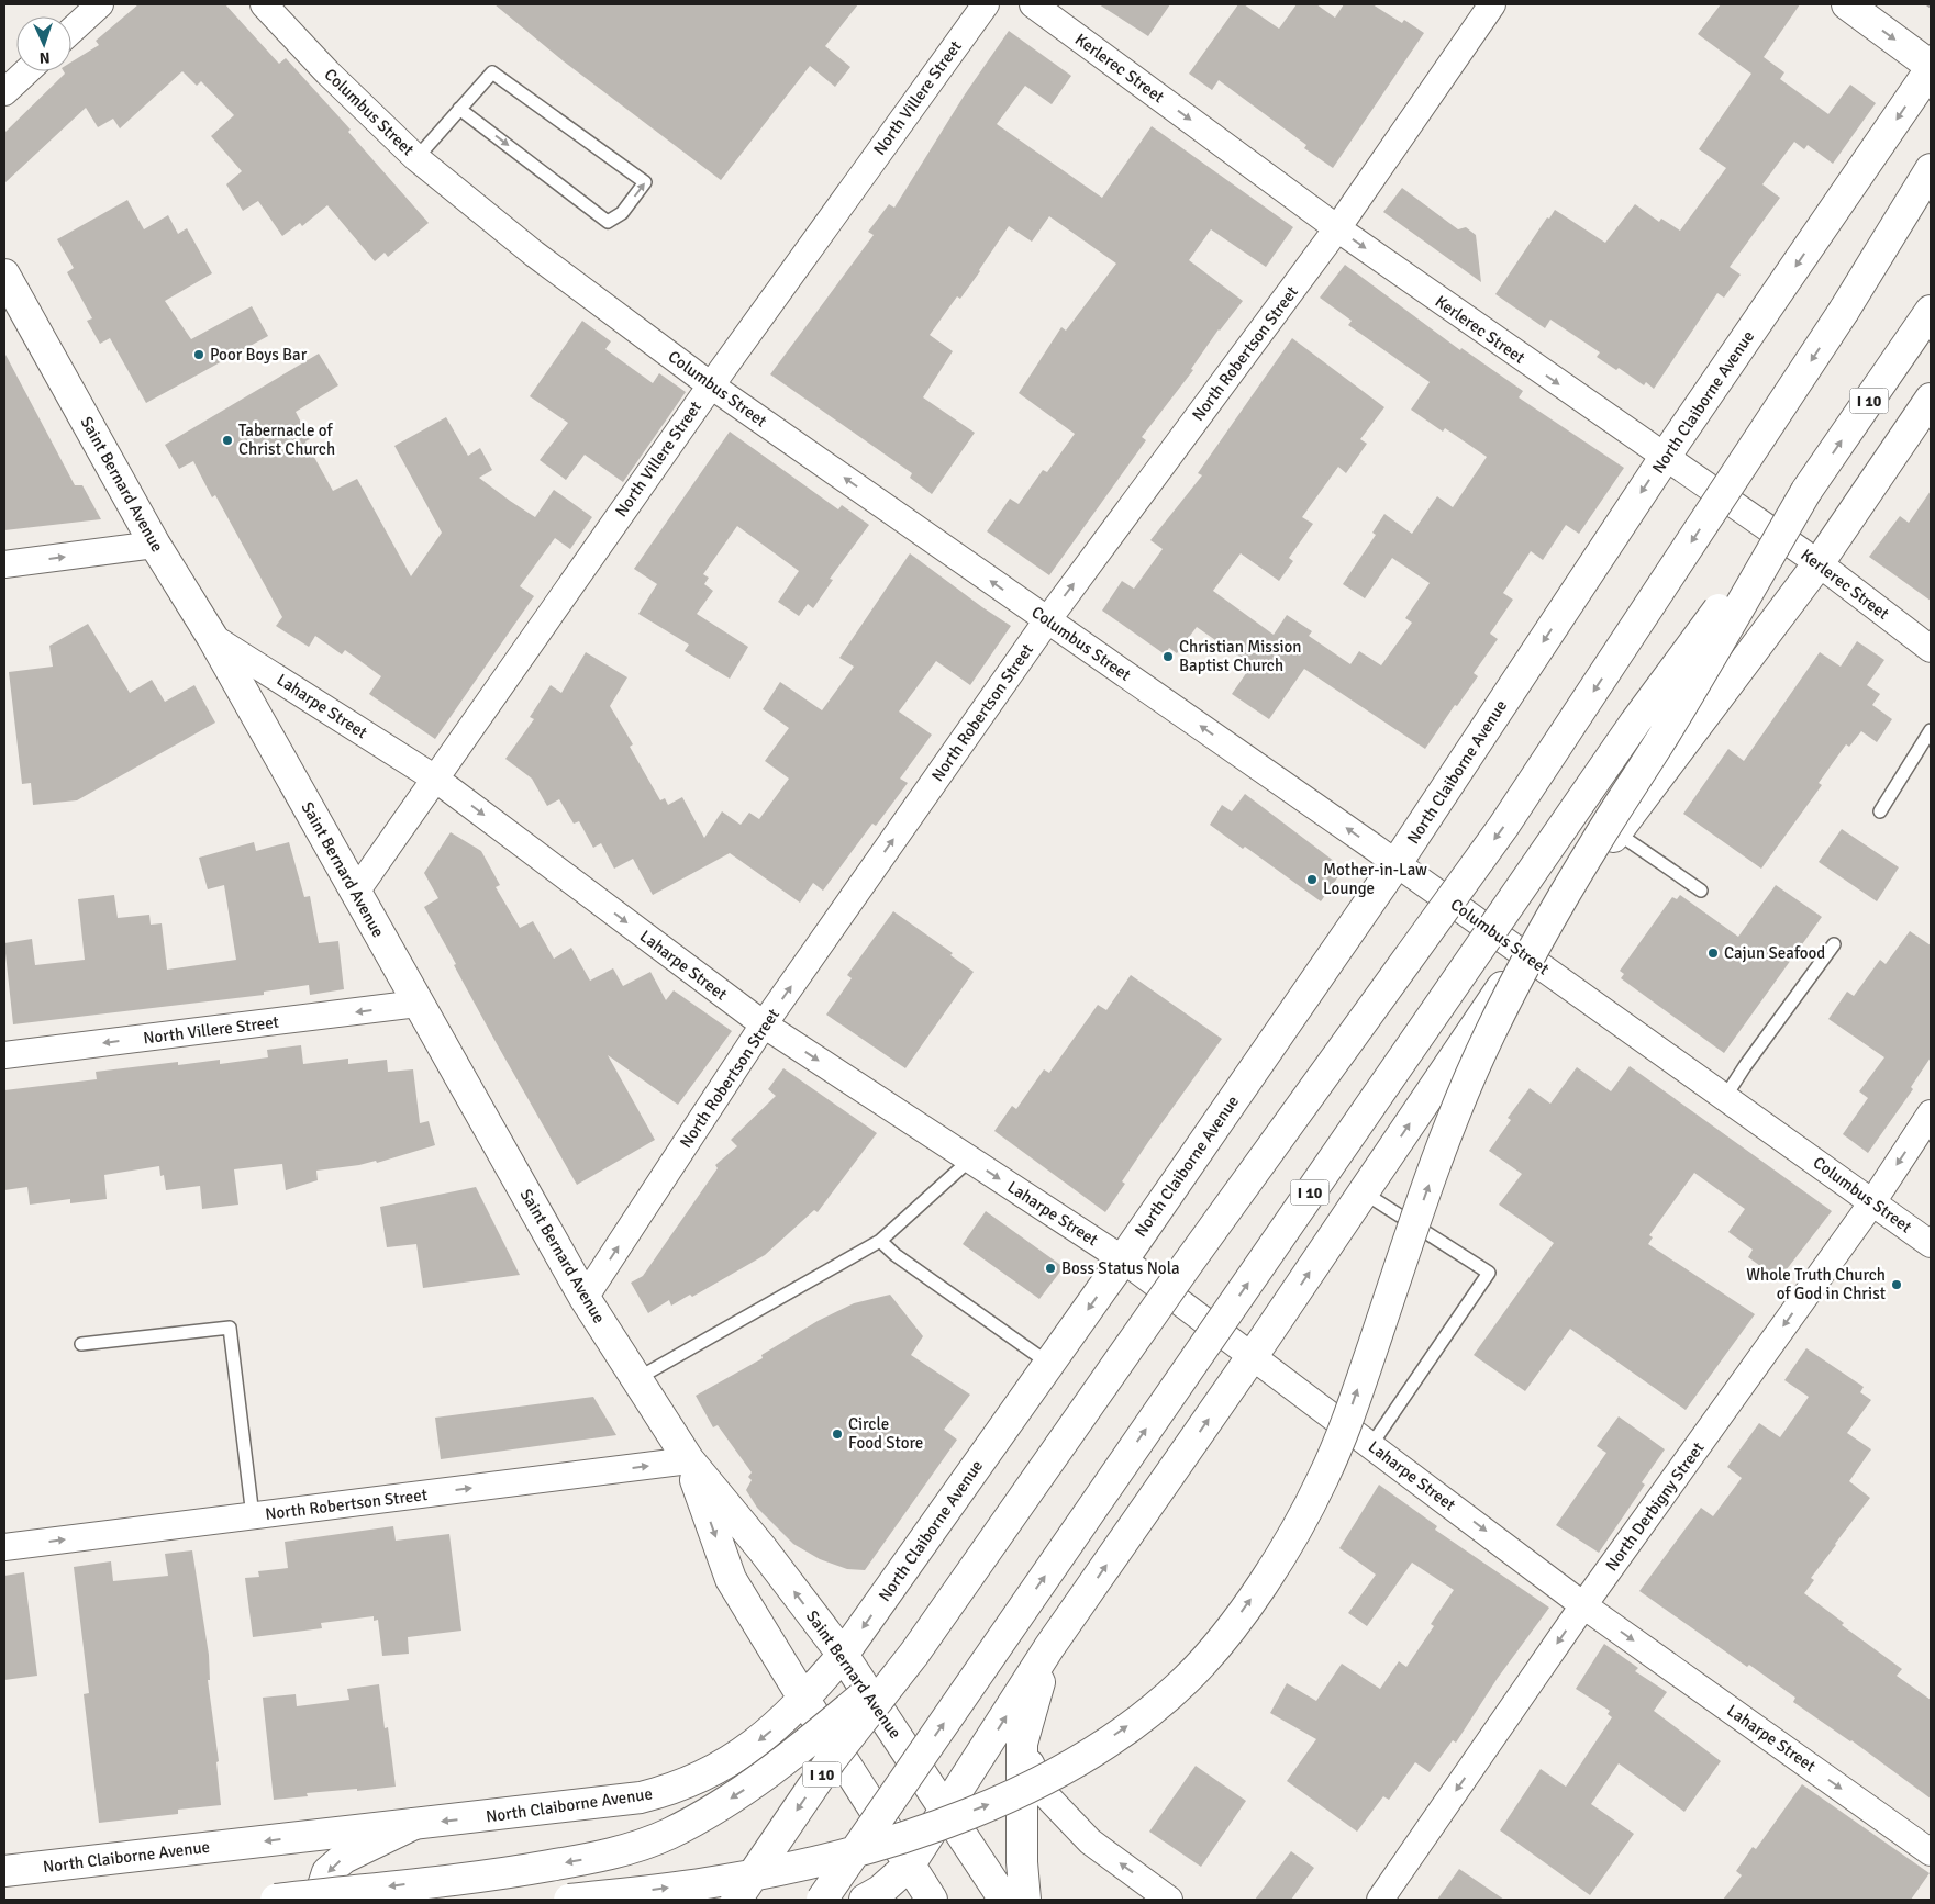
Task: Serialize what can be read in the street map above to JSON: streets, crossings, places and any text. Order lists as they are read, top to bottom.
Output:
{
  "streets": {
    "main road": ["I 10", "North Claiborne Avenue", "Saint Bernard Avenue"],
    "street": [
      "Kerlerec Street",
      "North Villere Street",
      "Columbus Street",
      "North Robertson Street",
      "Laharpe Street",
      "North Derbigny Street"
    ]
  },
  "crossings": [
    ["Kerlerec Street", "North Robertson Street"],
    ["Kerlerec Street", "North Claiborne Avenue"],
    ["North Villere Street", "Columbus Street"],
    ["North Villere Street", "Saint Bernard Avenue"],
    ["North Villere Street", "Laharpe Street"],
    ["Columbus Street", "North Robertson Street"],
    ["Columbus Street", "North Claiborne Avenue"],
    ["Columbus Street", "North Derbigny Street"],
    ["North Robertson Street", "Saint Bernard Avenue"],
    ["North Robertson Street", "Laharpe Street"],
    ["North Claiborne Avenue", "Saint Bernard Avenue"],
    ["North Claiborne Avenue", "Laharpe Street"],
    ["Saint Bernard Avenue", "Laharpe Street"],
    ["Laharpe Street", "North Derbigny Street"]
  ],
  "one_way": [
    "Kerlerec Street",
    "Columbus Street",
    "North Robertson Street",
    "Laharpe Street",
    "North Derbigny Street"
  ],
  "places": [
    "Poor Boys Bar",
    "Tabernacle of Christ Church",
    "Christian Mission Baptist Church",
    "Mother-in-Law Lounge",
    "Cajun Seafood",
    "Boss Status Nola",
    "Whole Truth Church of God in Christ",
    "Circle Food Store"
  ],
  "north": "bottom"
}
